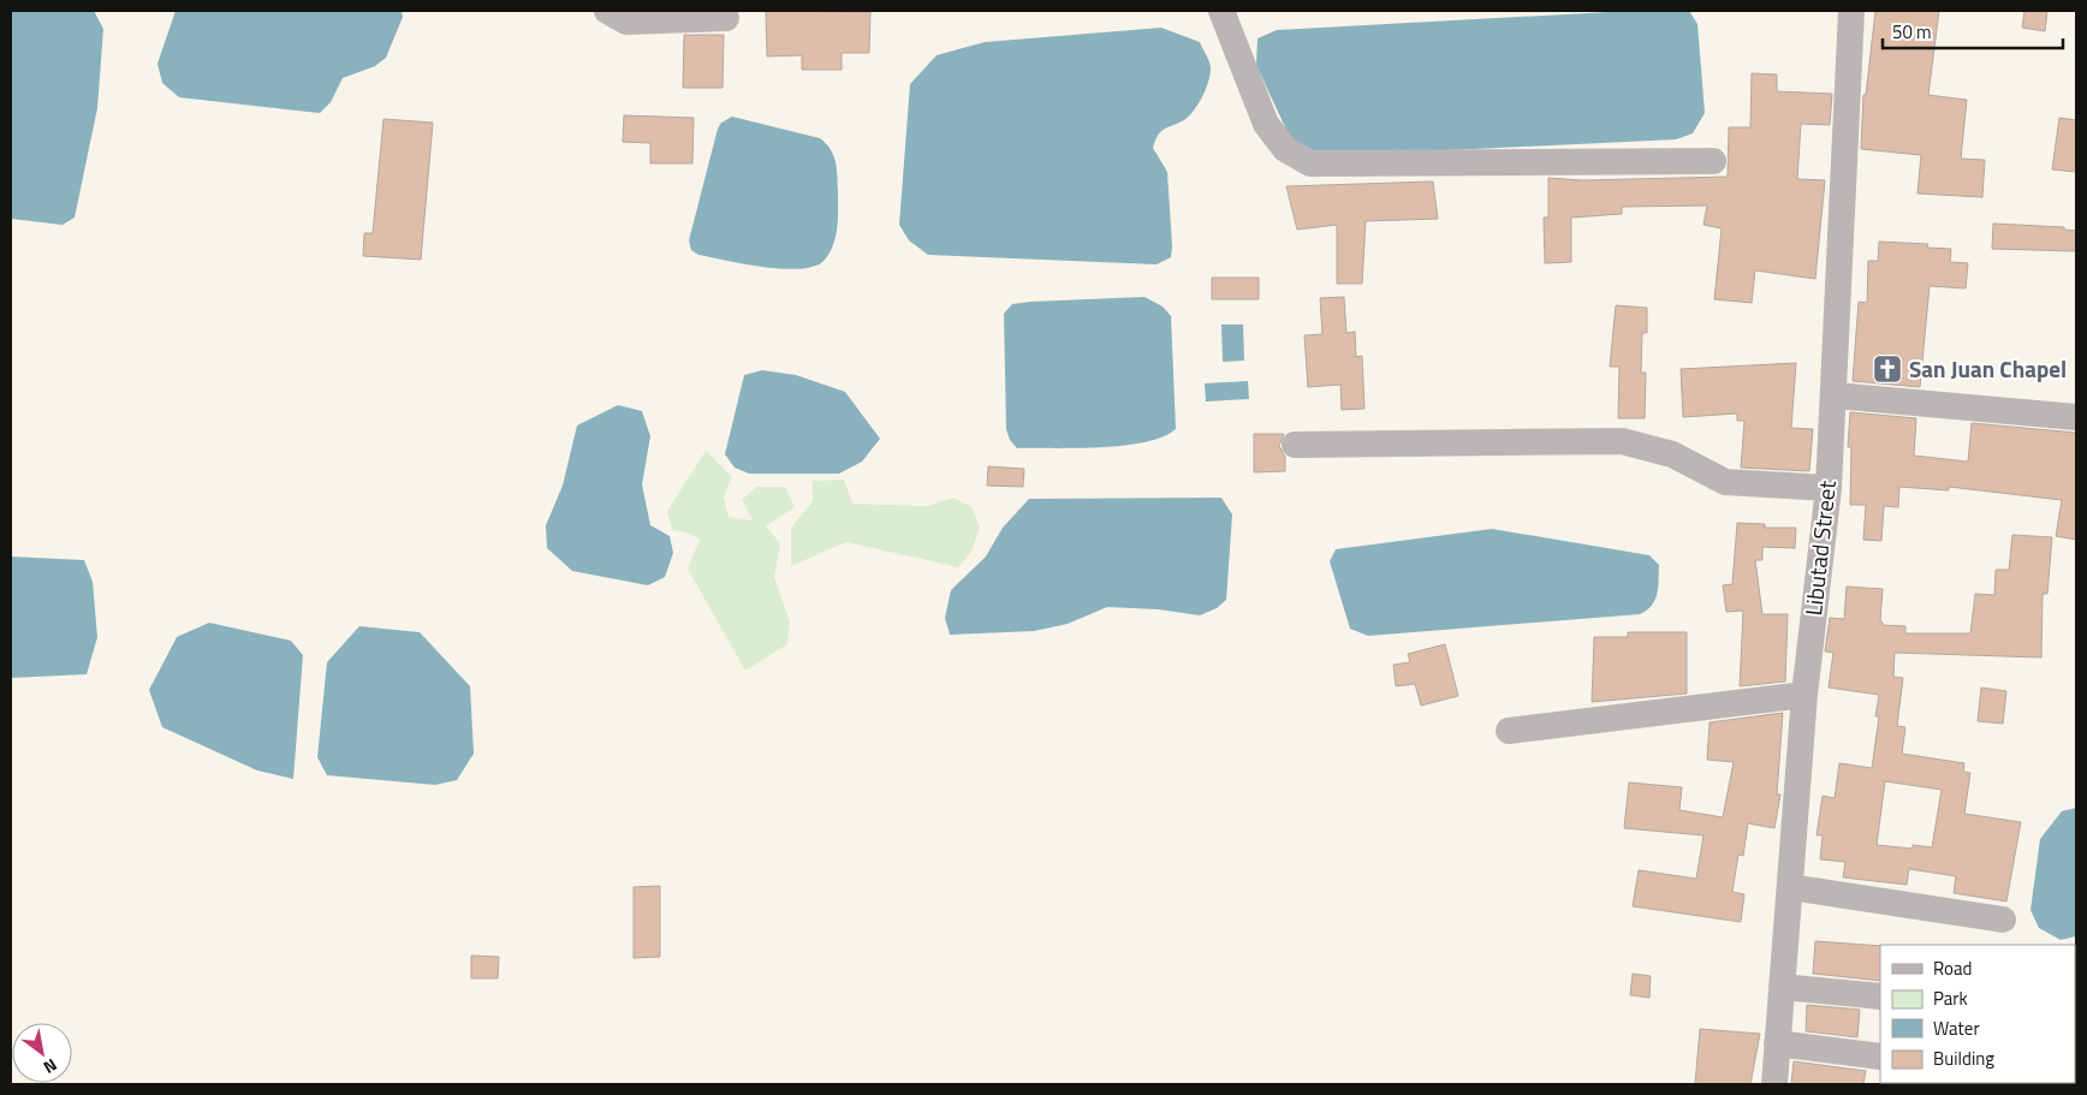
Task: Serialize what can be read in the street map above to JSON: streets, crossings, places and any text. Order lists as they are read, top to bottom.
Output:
{
  "streets": {
    "street": ["Libutad Street"]
  },
  "places": {
    "church": ["San Juan Chapel"]
  },
  "legend": [
    "Road",
    "Park",
    "Water",
    "Building"
  ],
  "scale_bar": "50 m",
  "north": "bottom right"
}
